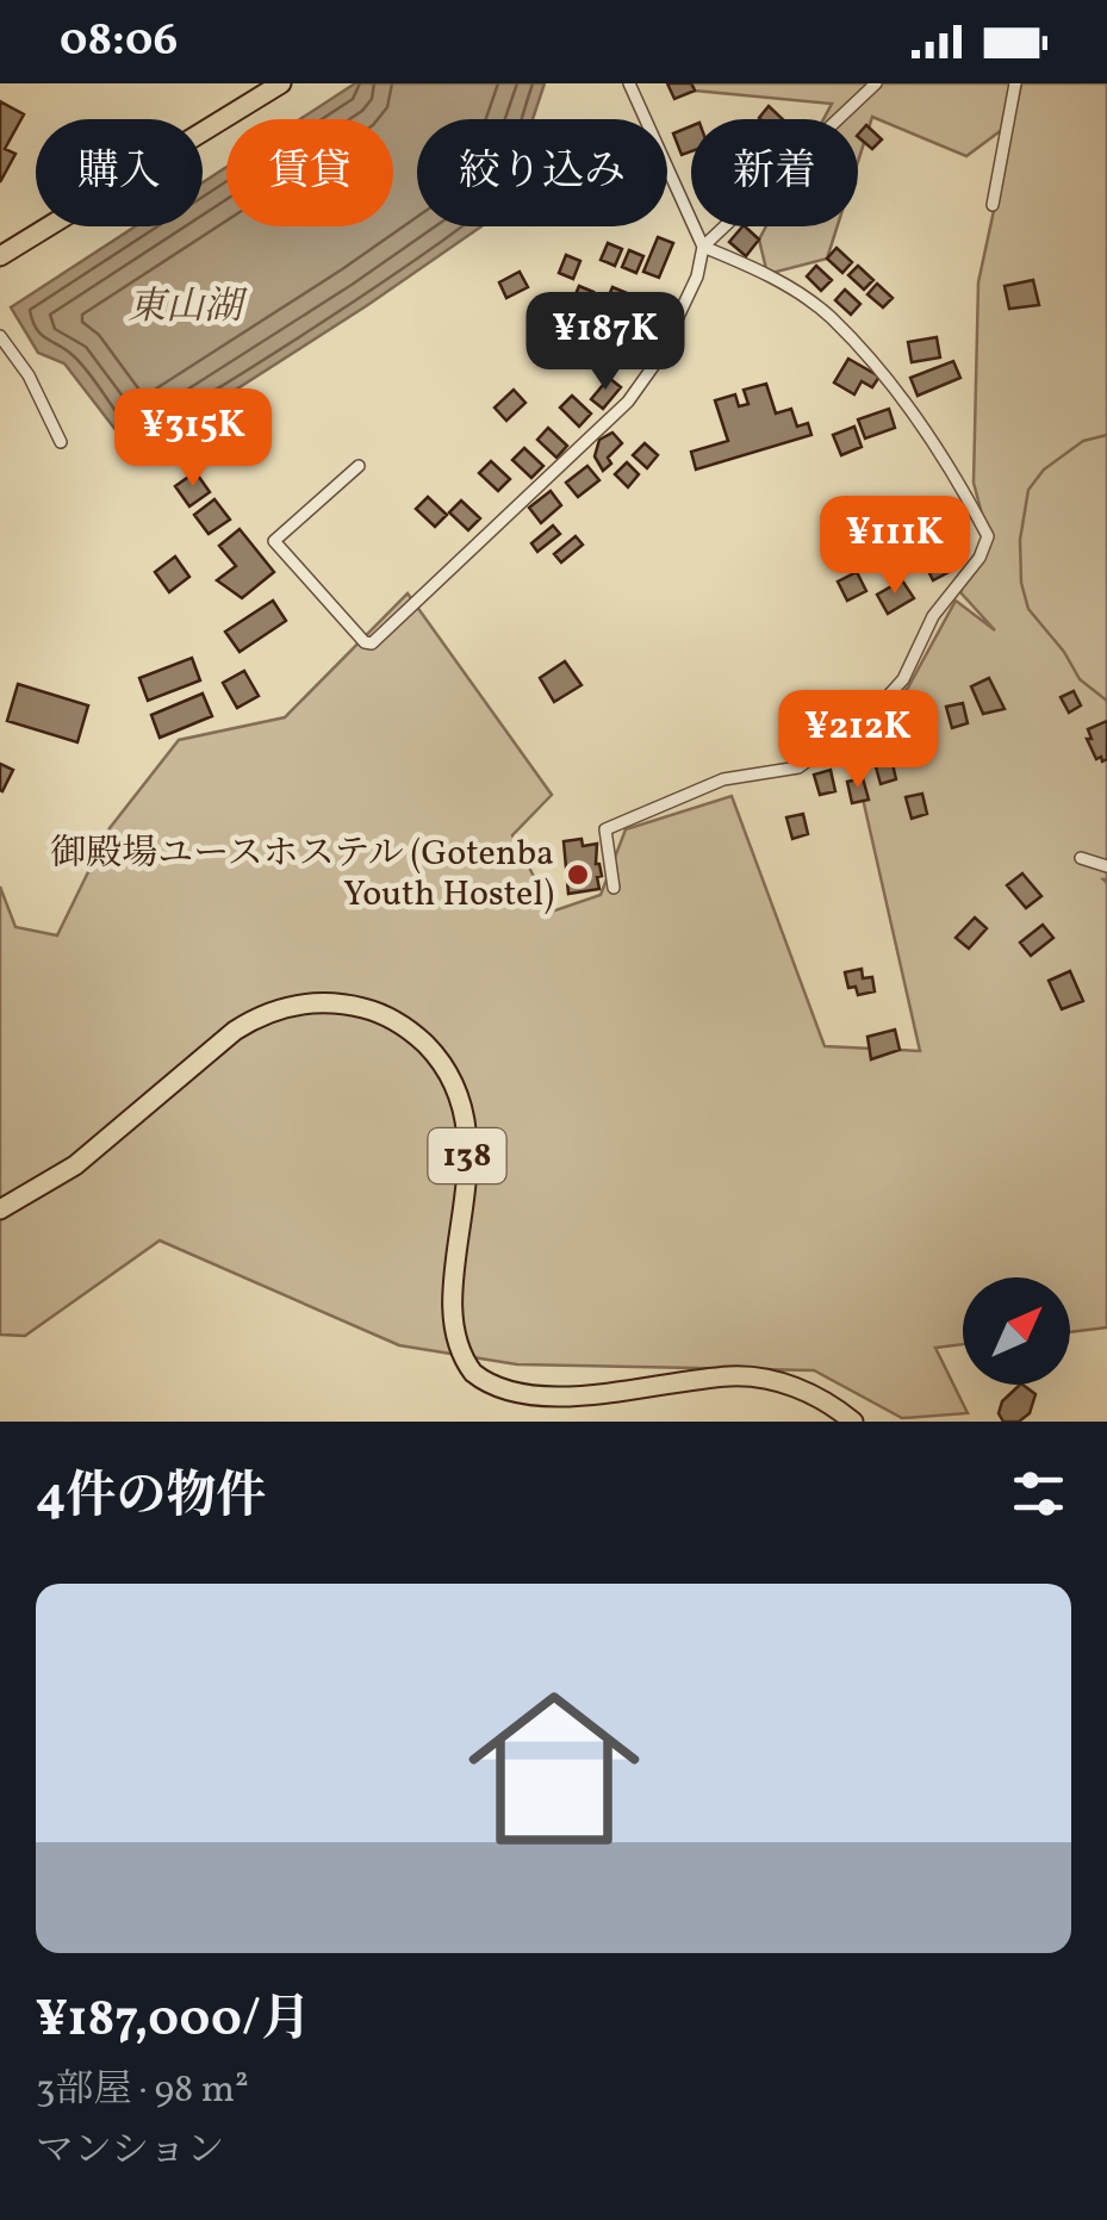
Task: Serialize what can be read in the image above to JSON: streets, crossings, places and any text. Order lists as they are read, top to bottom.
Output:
{
  "streets": {
    "highway": ["138"]
  },
  "water": ["東山湖"],
  "places": ["御殿場ユースホステル (Gotenba Youth Hostel)"],
  "north": "top right",
  "page": {
    "status": "08:06",
    "chip": [
      "購入",
      "賃貸",
      "絞り込み",
      "新着"
    ],
    "price": [
      "¥187K",
      "¥315K",
      "¥111K",
      "¥212K"
    ],
    "heading": "4件の物件",
    "list": [
      {
        "name": "¥187,000/月",
        "note": "3部屋 · 98 m² · マンション"
      }
    ]
  }
}
